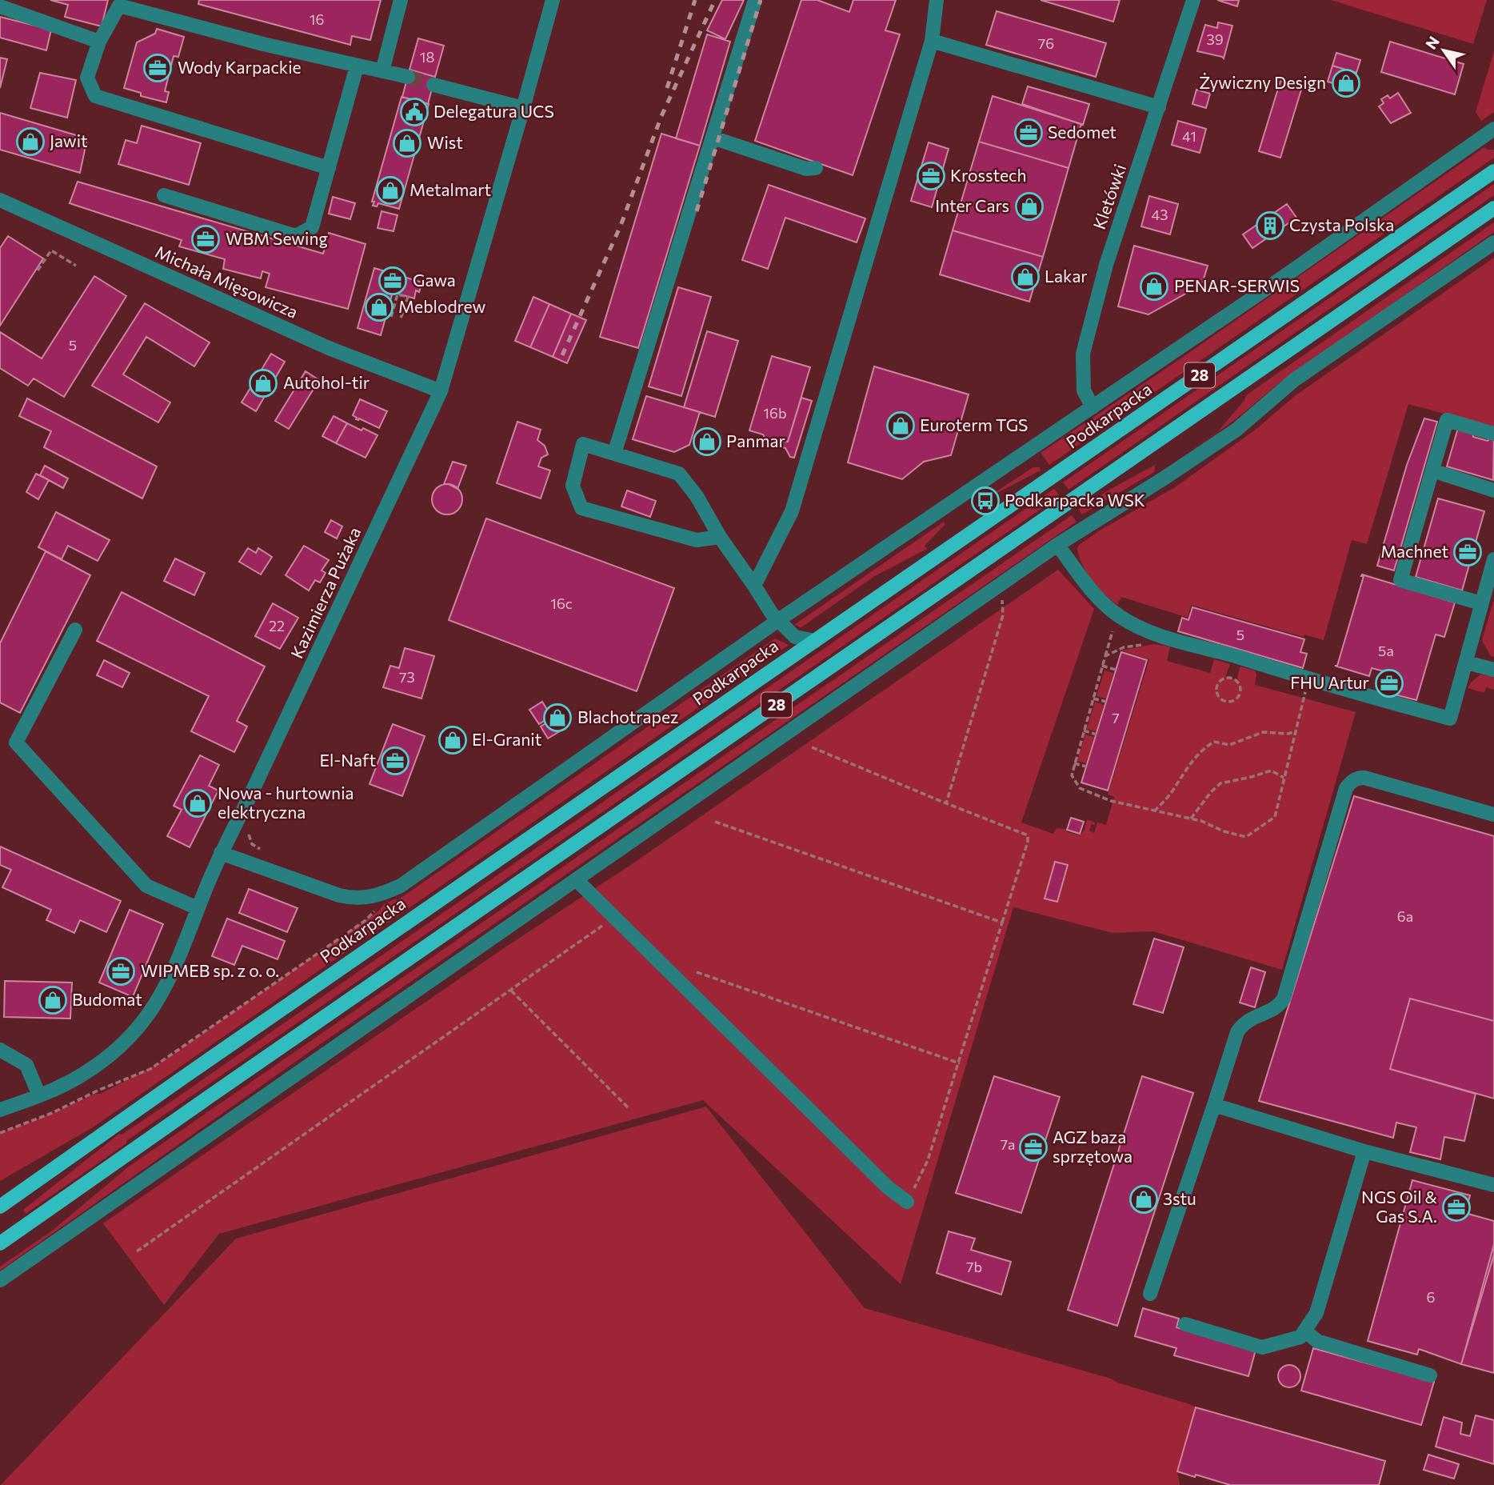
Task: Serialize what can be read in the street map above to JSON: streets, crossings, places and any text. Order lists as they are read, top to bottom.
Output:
{
  "streets": {
    "main road": ["28", "Podkarpacka"],
    "street": ["Kletówki", "Michała Mięsowicza", "Kazimierza Pużaka"]
  },
  "crossings": [
    ["Michała Mięsowicza", "Kazimierza Pużaka"]
  ],
  "places": {
    "office": [
      "Wody Karpackie",
      "Sedomet",
      "Krosstech",
      "WBM Sewing",
      "Gawa",
      "Machnet",
      "FHU Artur",
      "El-Naft",
      "WIPMEB sp. z o. o.",
      "AGZ baza sprzętowa",
      "NGS Oil & Gas S.A."
    ],
    "shop": [
      "Żywiczny Design",
      "Jawit",
      "Wist",
      "Metalmart",
      "Inter Cars",
      "Lakar",
      "PENAR-SERWIS",
      "Meblodrew",
      "Autohol-tir",
      "Euroterm TGS",
      "Panmar",
      "Blachotrapez",
      "El-Granit",
      "Nowa - hurtownia elektryczna",
      "Budomat",
      "3stu"
    ],
    "public building": ["Delegatura UCS"],
    "building": ["Czysta Polska"],
    "bus stop": ["Podkarpacka WSK"]
  },
  "house_numbers": [
    "16",
    "39",
    "76",
    "18",
    "41",
    "43",
    "5",
    "16b",
    "16c",
    "22",
    "5",
    "5a",
    "73",
    "7",
    "6a",
    "7a",
    "7b",
    "6"
  ],
  "north": "top left"
}
